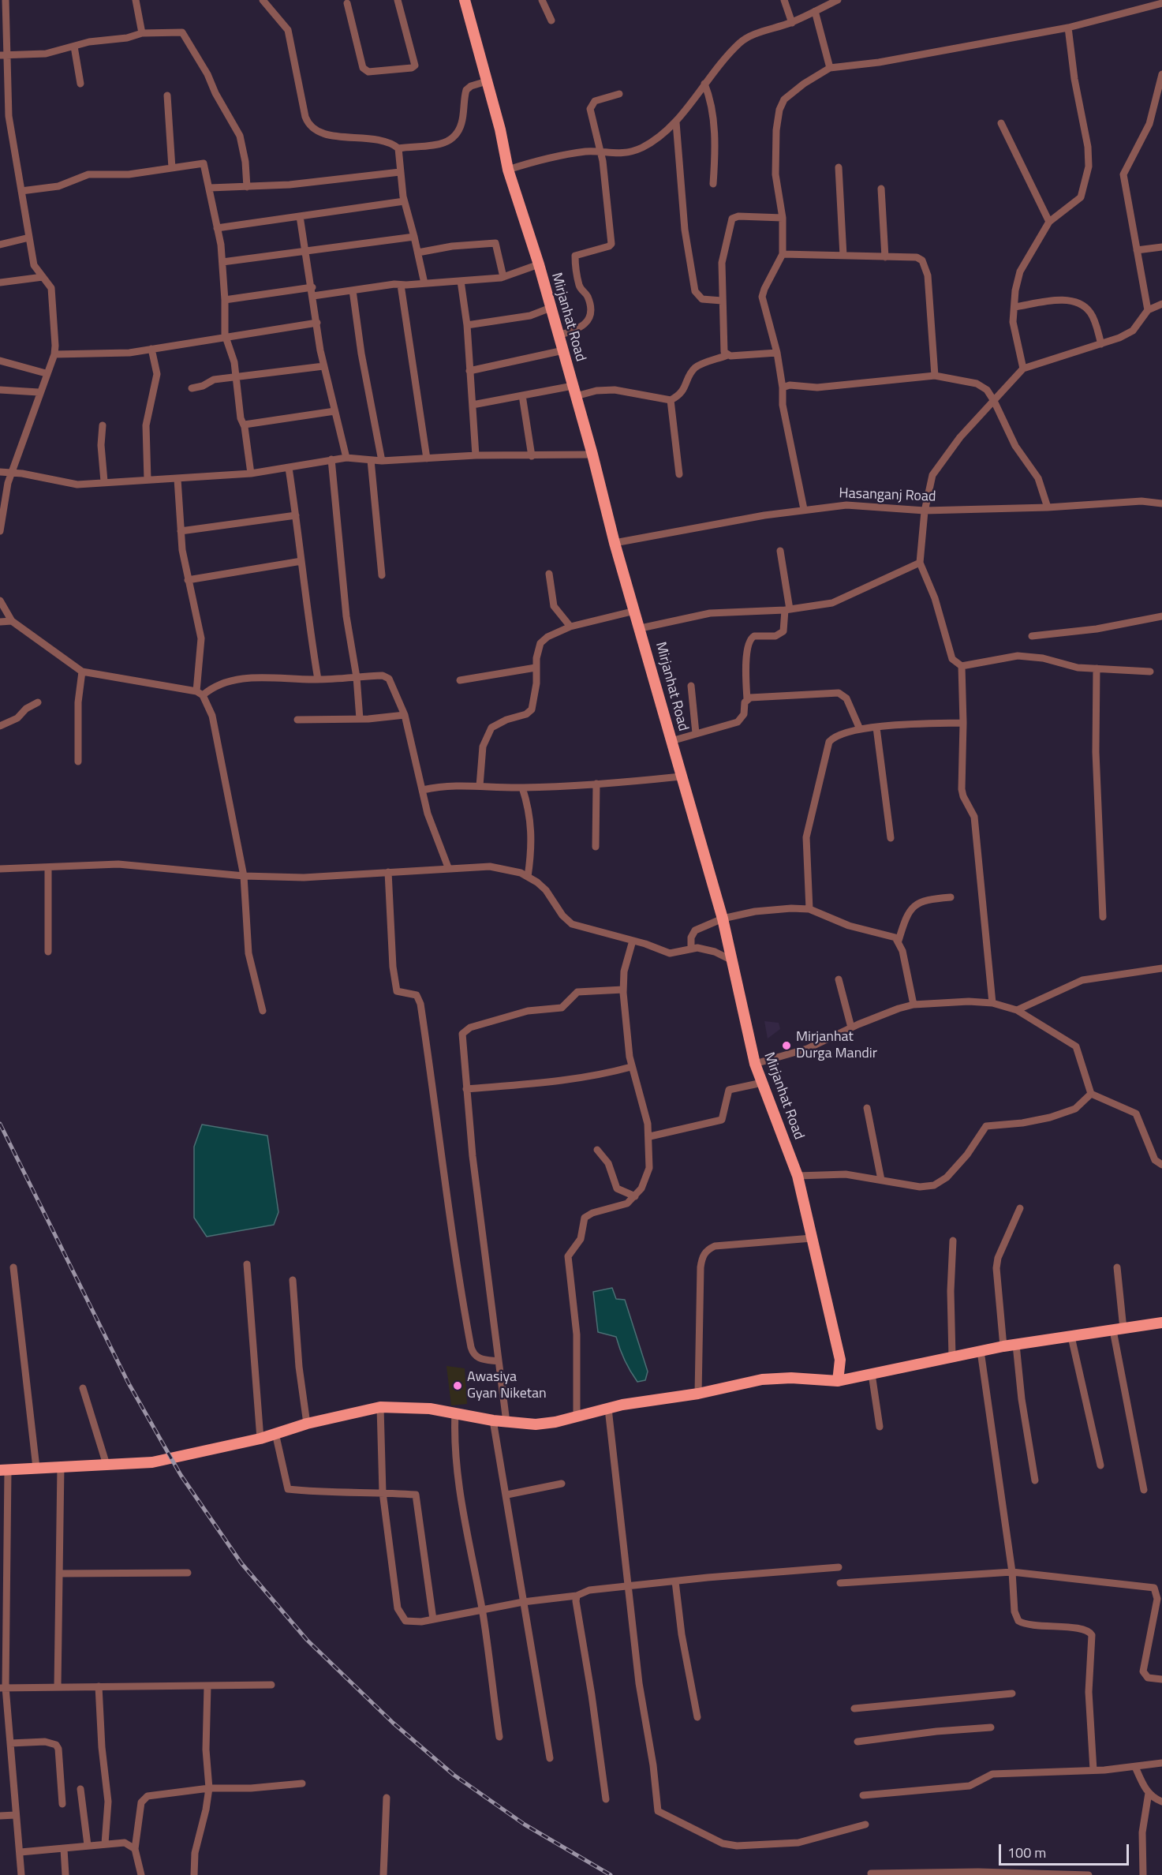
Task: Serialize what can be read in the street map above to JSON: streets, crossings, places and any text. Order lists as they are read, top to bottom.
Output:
{
  "streets": {
    "main road": ["Mirjanhat Road"],
    "street": ["Hasanganj Road"]
  },
  "crossings": [
    ["Mirjanhat Road", "Hasanganj Road"]
  ],
  "places": ["Mirjanhat Durga Mandir", "Awasiya Gyan Niketan"],
  "scale_bar": "100 m"
}
